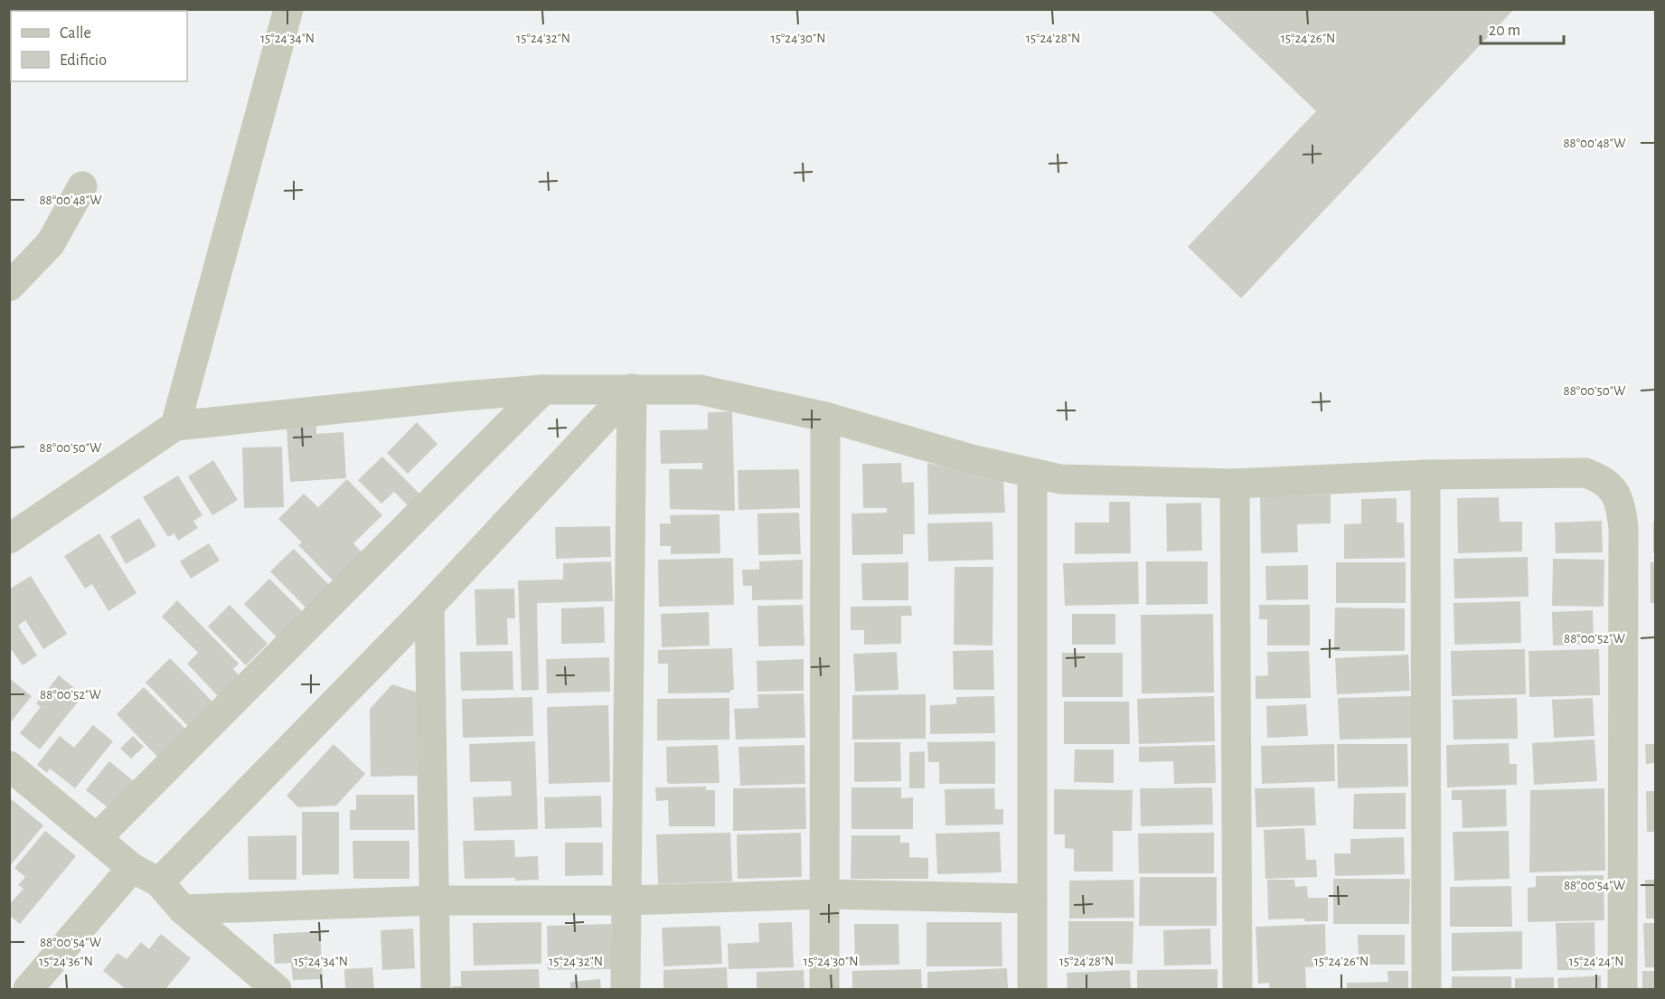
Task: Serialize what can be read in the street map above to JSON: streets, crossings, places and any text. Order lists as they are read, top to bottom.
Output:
{
  "legend": ["Calle", "Edificio"],
  "scale_bar": "20 m",
  "coordinates": [
    "15°24'34\"N",
    "15°24'32\"N",
    "15°24'30\"N",
    "15°24'28\"N",
    "15°24'26\"N",
    "88°00'48\"W",
    "88°00'50\"W",
    "88°00'52\"W",
    "88°00'54\"W",
    "15°24'36\"N",
    "15°24'24\"N"
  ]
}
